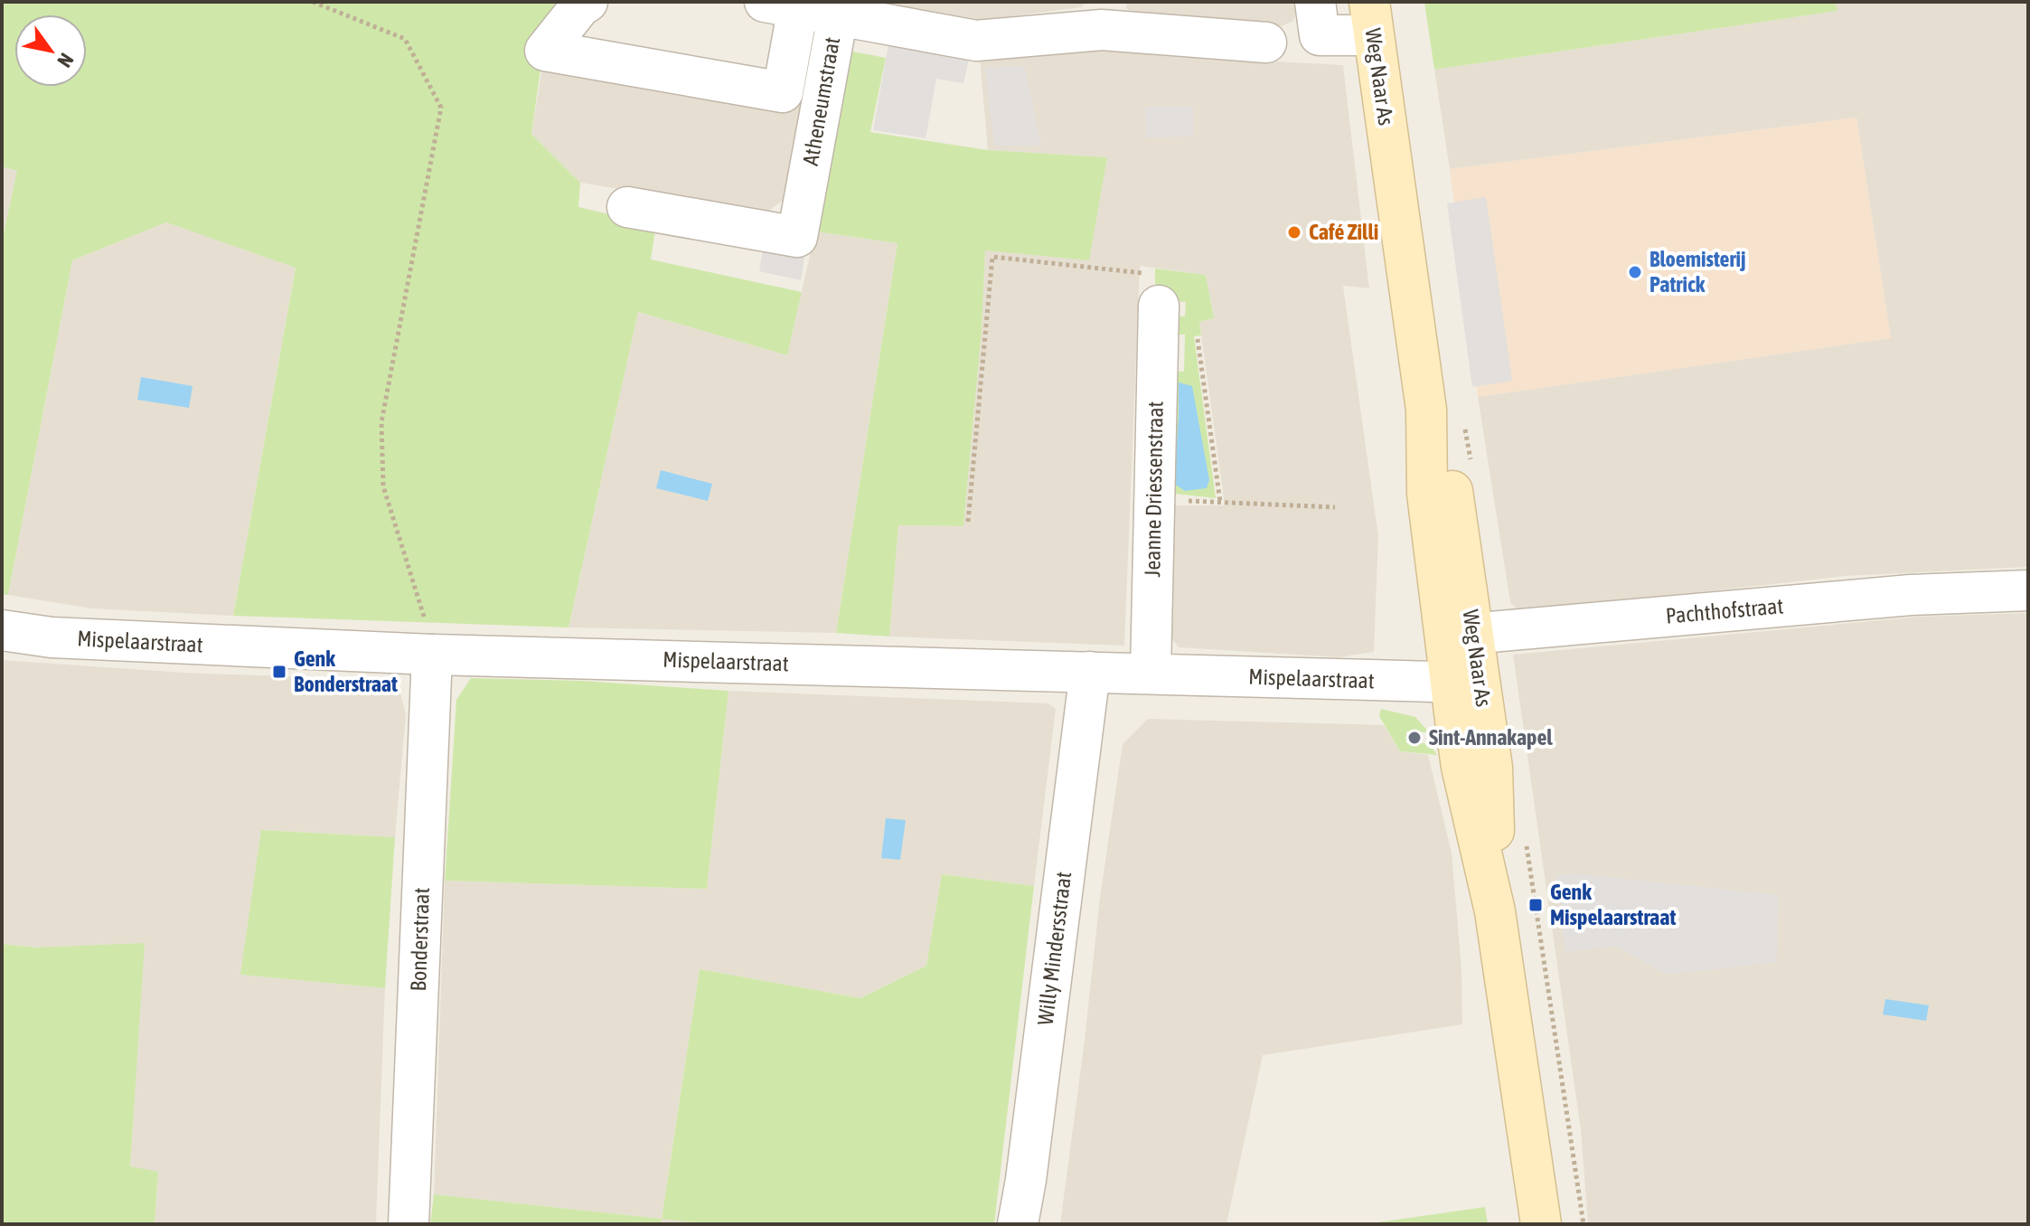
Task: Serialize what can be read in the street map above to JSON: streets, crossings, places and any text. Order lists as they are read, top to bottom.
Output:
{
  "streets": {
    "main road": ["Weg Naar As"],
    "street": [
      "Atheneumstraat",
      "Jeanne Driessenstraat",
      "Pachthofstraat",
      "Mispelaarstraat",
      "Bonderstraat",
      "Willy Mindersstraat"
    ]
  },
  "crossings": [
    ["Weg Naar As", "Pachthofstraat"],
    ["Weg Naar As", "Mispelaarstraat"],
    ["Jeanne Driessenstraat", "Mispelaarstraat"],
    ["Mispelaarstraat", "Bonderstraat"],
    ["Mispelaarstraat", "Willy Mindersstraat"]
  ],
  "places": {
    "other": ["Café Zilli", "Bloemisterij Patrick", "Sint-Annakapel"],
    "transit": ["Genk Bonderstraat", "Genk Mispelaarstraat"]
  },
  "north": "bottom right"
}
